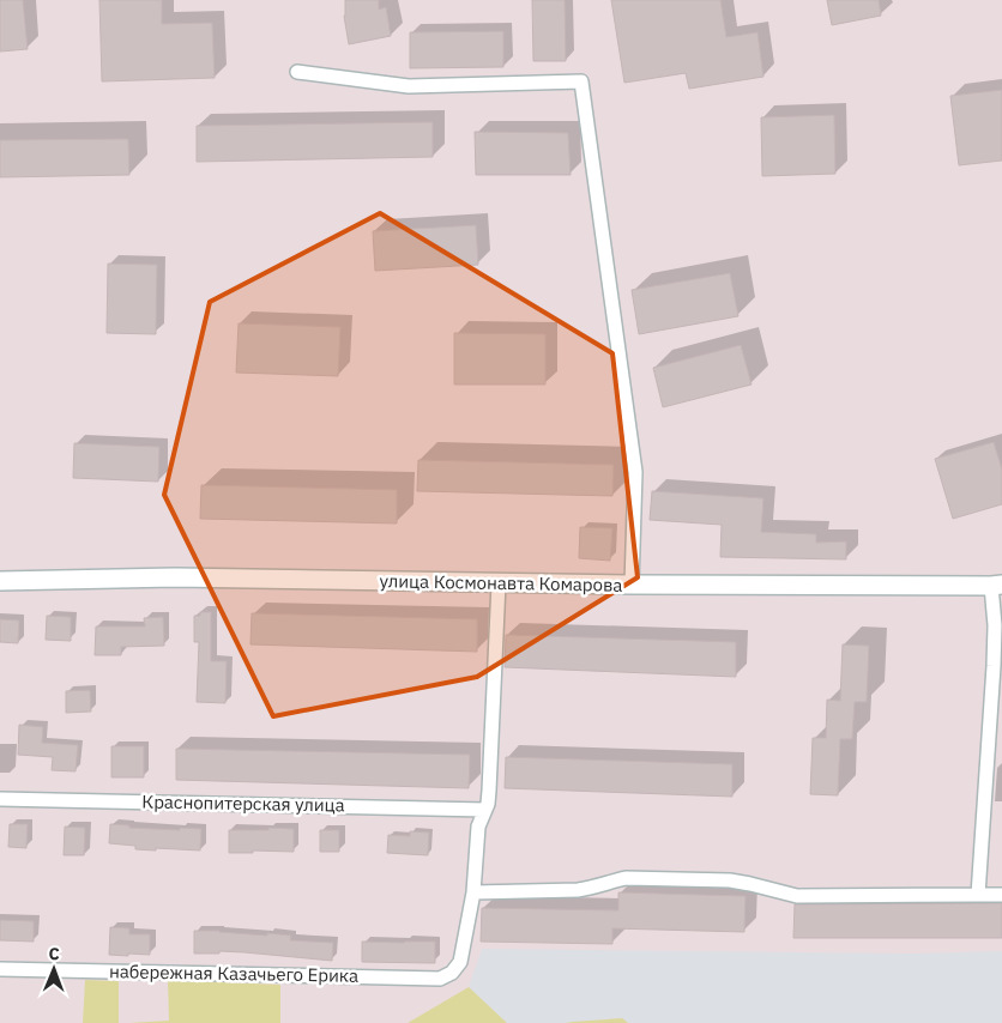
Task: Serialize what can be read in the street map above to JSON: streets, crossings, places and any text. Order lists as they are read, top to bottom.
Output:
{
  "streets": {
    "main road": ["улица Космонавта Комарова"],
    "street": ["Краснопитерская улица", "набережная Казачьего Ерика"]
  },
  "north": "top"
}
